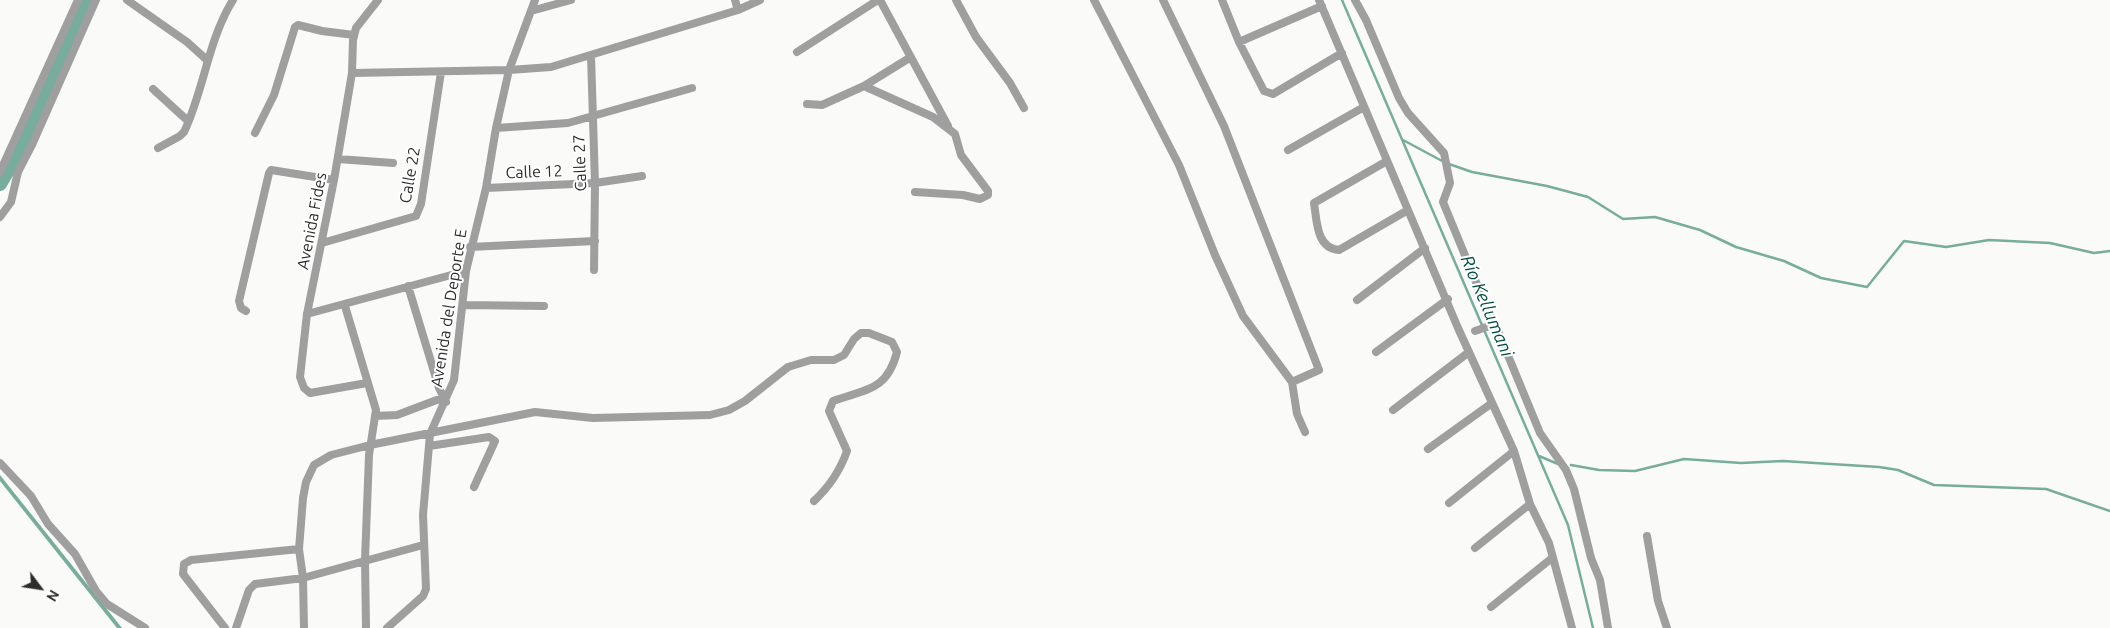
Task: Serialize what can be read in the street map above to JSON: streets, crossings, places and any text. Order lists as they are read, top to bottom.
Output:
{
  "streets": {
    "street": [
      "Calle 27",
      "Calle 12",
      "Calle 22",
      "Avenida Fides",
      "Avenida del Deporte E"
    ]
  },
  "crossings": [
    ["Calle 27", "Calle 12"],
    ["Calle 12", "Avenida del Deporte E"],
    ["Calle 22", "Avenida Fides"]
  ],
  "water": ["Río Kellumani"],
  "north": "bottom right"
}
